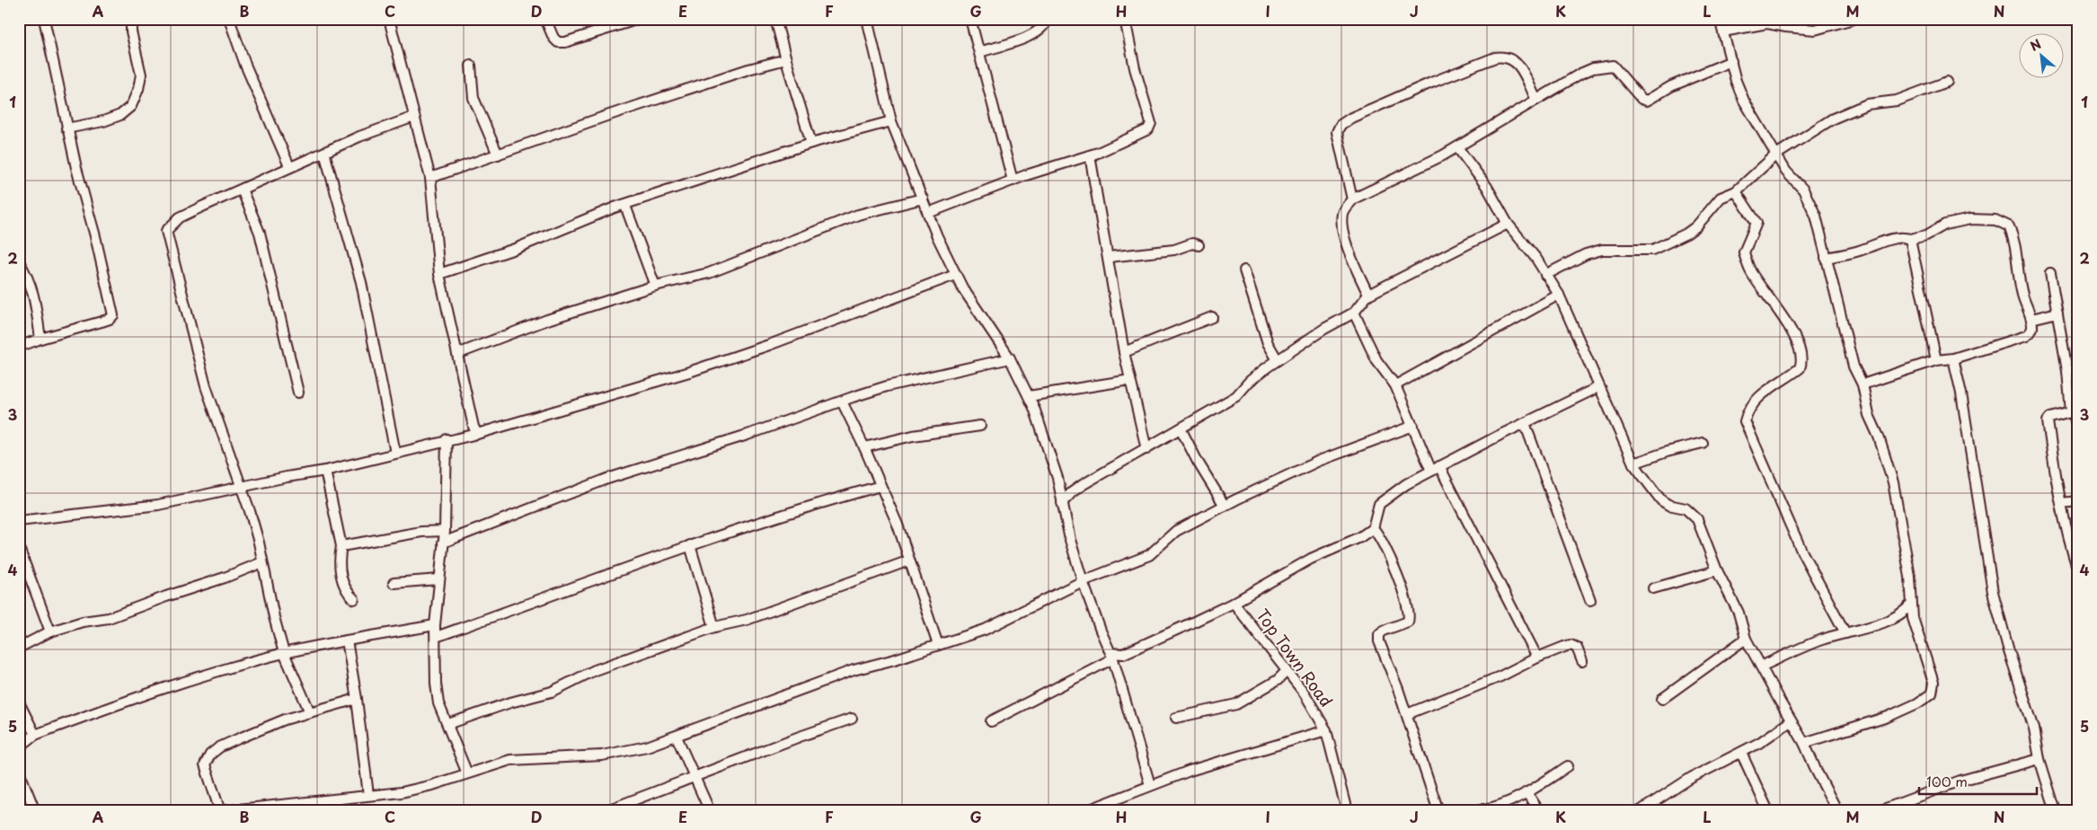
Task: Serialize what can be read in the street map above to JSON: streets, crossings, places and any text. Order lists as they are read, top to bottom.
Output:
{
  "streets": {
    "street": ["Top Town Road"]
  },
  "scale_bar": "100 m",
  "north": "top left",
  "grid": {
    "columns": [
      "A",
      "B",
      "C",
      "D",
      "E",
      "F",
      "G",
      "H",
      "I",
      "J",
      "K",
      "L",
      "M",
      "N"
    ],
    "rows": [
      "1",
      "2",
      "3",
      "4",
      "5"
    ]
  }
}
